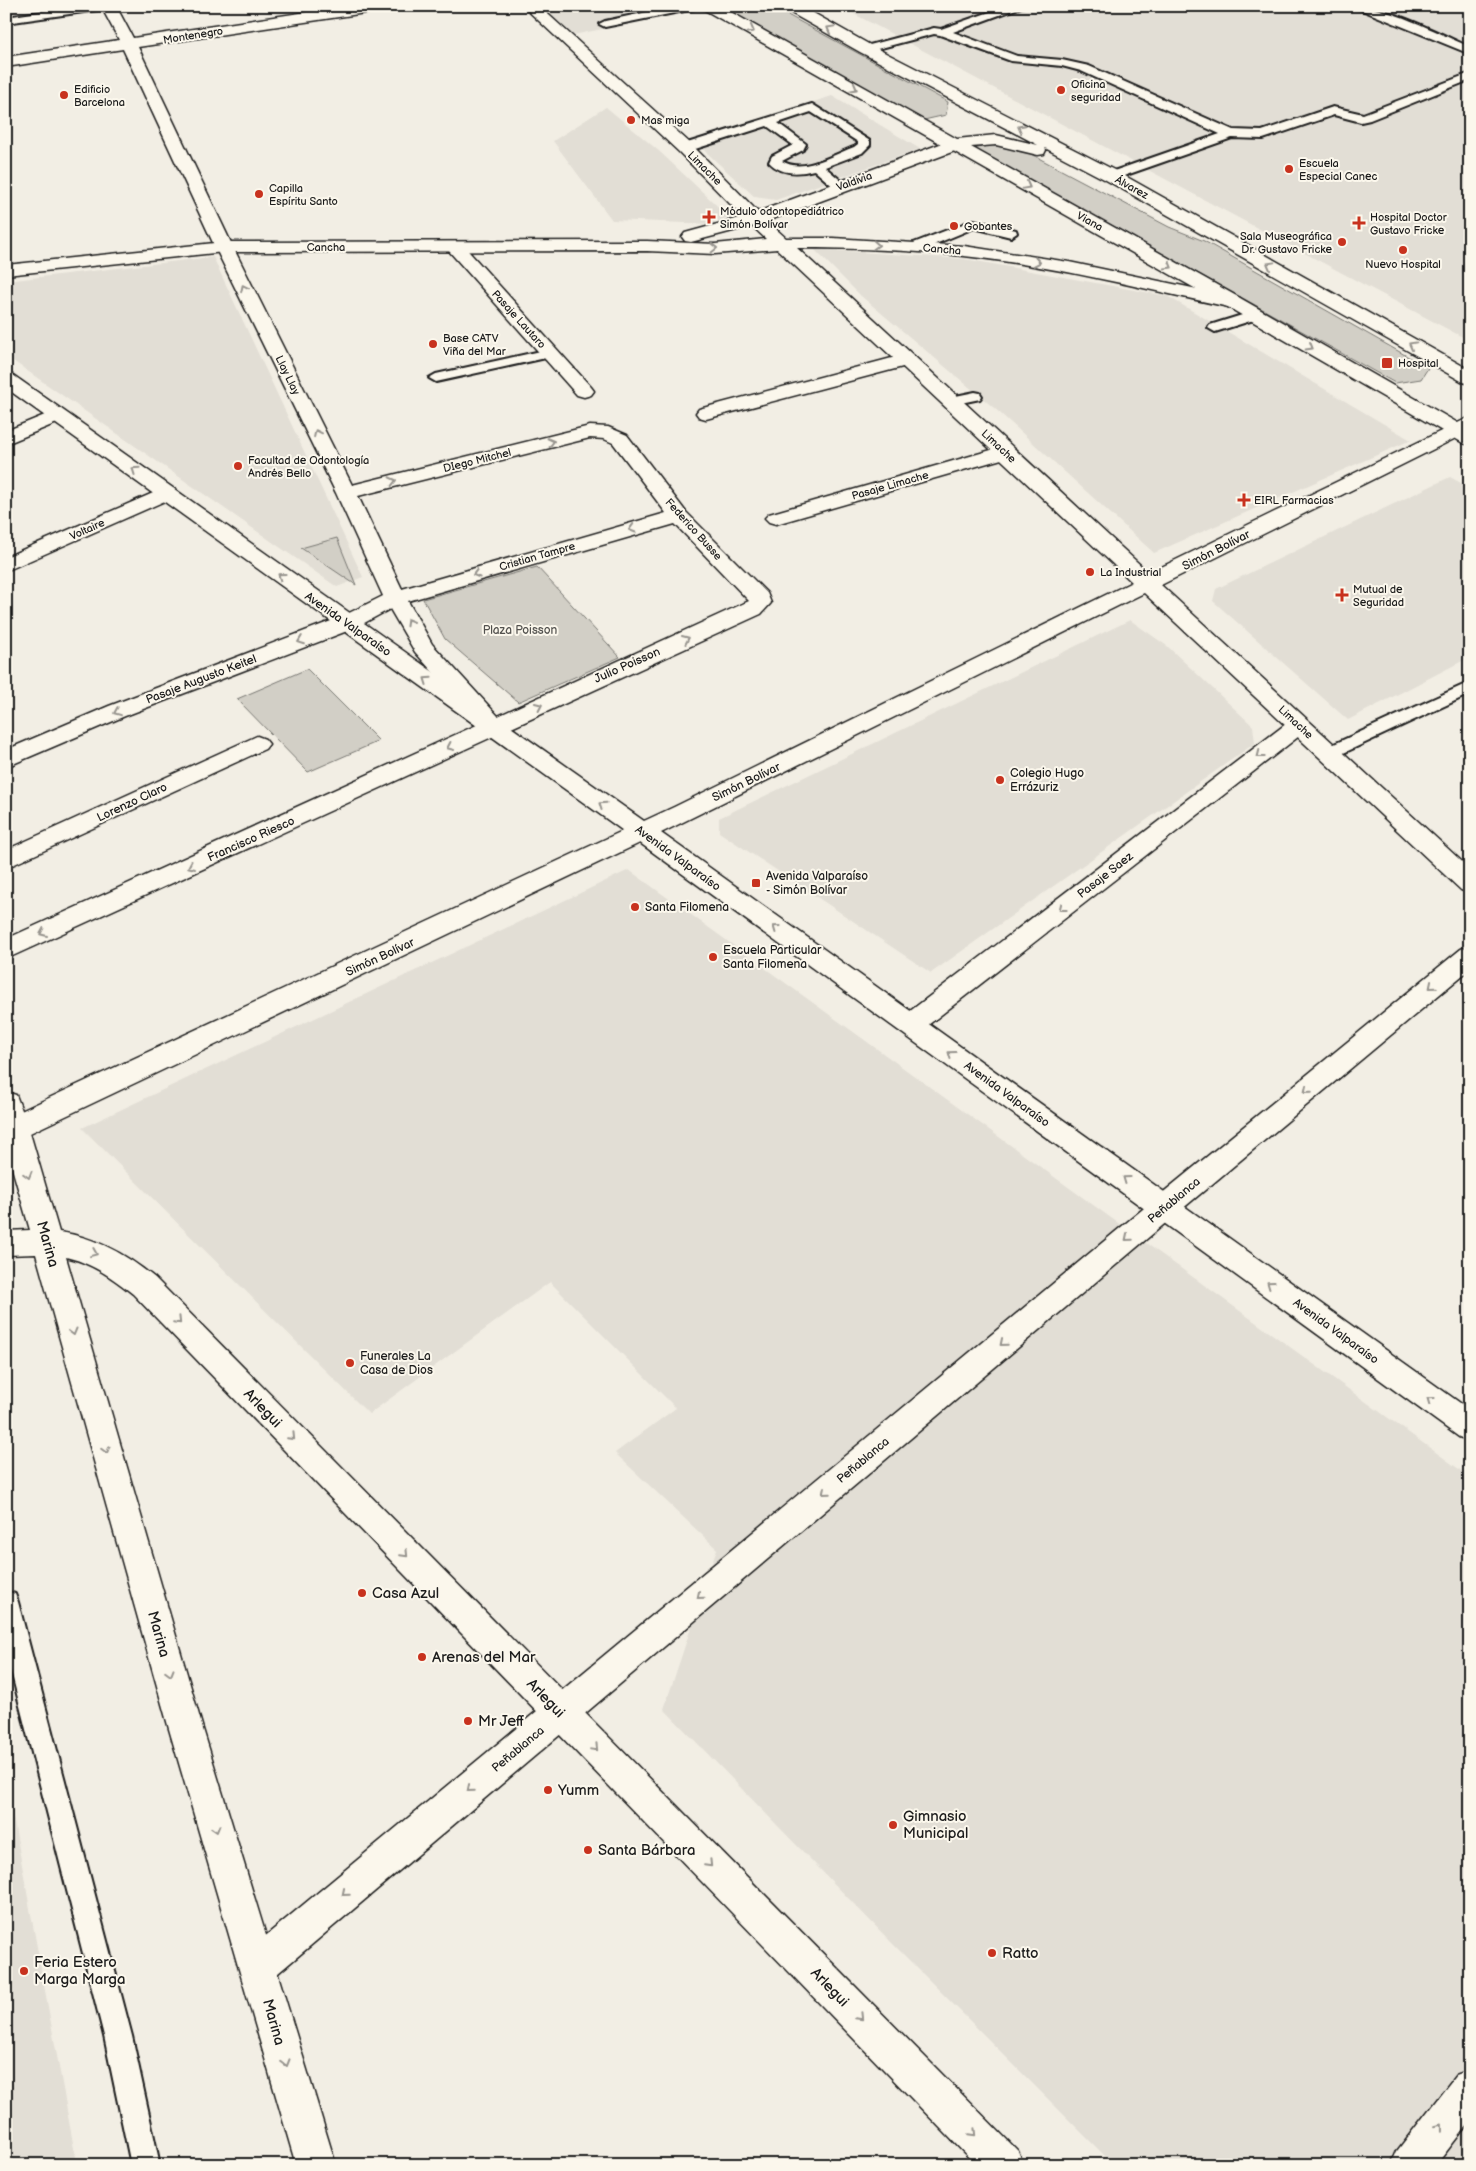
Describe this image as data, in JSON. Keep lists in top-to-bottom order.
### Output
{
  "streets": {
    "main road": [
      "Montenegro",
      "Limache",
      "Valdivia",
      "Álvarez",
      "Viana",
      "Cancha",
      "Pasaje Lautaro",
      "Llay Llay",
      "DIego Mitchel",
      "Pasaje Limache",
      "Voltaire",
      "Federico Busse",
      "Simón Bolívar",
      "Cristian Tampre",
      "Avenida Valparaíso",
      "Julio Poisson",
      "Pasaje Augusto Keitel",
      "Lorenzo Claro",
      "Francisco Riesco",
      "Pasaje Saez",
      "Peñablanca",
      "Marina",
      "Arlegui"
    ]
  },
  "crossings": [
    ["Montenegro", "Llay Llay"],
    ["Limache", "Valdivia"],
    ["Limache", "Cancha"],
    ["Limache", "Pasaje Limache"],
    ["Limache", "Simón Bolívar"],
    ["Limache", "Pasaje Saez"],
    ["Valdivia", "Álvarez"],
    ["Valdivia", "Viana"],
    ["Valdivia", "Cancha"],
    ["Viana", "Cancha"],
    ["Viana", "Simón Bolívar"],
    ["Cancha", "Pasaje Lautaro"],
    ["Cancha", "Llay Llay"],
    ["Llay Llay", "DIego Mitchel"],
    ["Llay Llay", "Cristian Tampre"],
    ["Llay Llay", "Avenida Valparaíso"],
    ["Llay Llay", "Julio Poisson"],
    ["Llay Llay", "Pasaje Augusto Keitel"],
    ["Llay Llay", "Francisco Riesco"],
    ["DIego Mitchel", "Federico Busse"],
    ["Voltaire", "Avenida Valparaíso"],
    ["Federico Busse", "Cristian Tampre"],
    ["Federico Busse", "Julio Poisson"],
    ["Simón Bolívar", "Avenida Valparaíso"],
    ["Simón Bolívar", "Marina"],
    ["Cristian Tampre", "Pasaje Augusto Keitel"],
    ["Avenida Valparaíso", "Julio Poisson"],
    ["Avenida Valparaíso", "Pasaje Augusto Keitel"],
    ["Avenida Valparaíso", "Francisco Riesco"],
    ["Avenida Valparaíso", "Pasaje Saez"],
    ["Avenida Valparaíso", "Peñablanca"],
    ["Julio Poisson", "Francisco Riesco"],
    ["Peñablanca", "Marina"],
    ["Peñablanca", "Arlegui"],
    ["Marina", "Arlegui"]
  ],
  "one_way": [
    "Álvarez",
    "Viana",
    "Llay Llay",
    "DIego Mitchel",
    "Cristian Tampre",
    "Avenida Valparaíso",
    "Julio Poisson",
    "Pasaje Augusto Keitel",
    "Francisco Riesco",
    "Pasaje Saez",
    "Peñablanca",
    "Marina",
    "Arlegui"
  ],
  "parks": ["Plaza Poisson"],
  "places": {
    "other": [
      "Oficina seguridad",
      "Edificio Barcelona",
      "Mas miga",
      "Escuela Especial Canec",
      "Capilla Espíritu Santo",
      "Gobantes",
      "Sala Museográfica Dr. Gustavo Fricke",
      "Nuevo Hospital",
      "Base CATV Viña del Mar",
      "Facultad de Odontología Andrés Bello",
      "La Industrial",
      "Colegio Hugo Errázuriz",
      "Santa Filomena",
      "Escuela Particular Santa Filomena",
      "Funerales La Casa de Dios",
      "Casa Azul",
      "Arenas del Mar",
      "Mr Jeff",
      "Yumm",
      "Gimnasio Municipal",
      "Santa Bárbara",
      "Ratto",
      "Feria Estero Marga Marga"
    ],
    "health": [
      "Módulo odontopediátrico Simón Bolívar",
      "Hospital Doctor Gustavo Fricke",
      "EIRL Farmacias",
      "Mutual de Seguridad"
    ],
    "transit": ["Hospital", "Avenida Valparaíso - Simón Bolívar"]
  }
}
